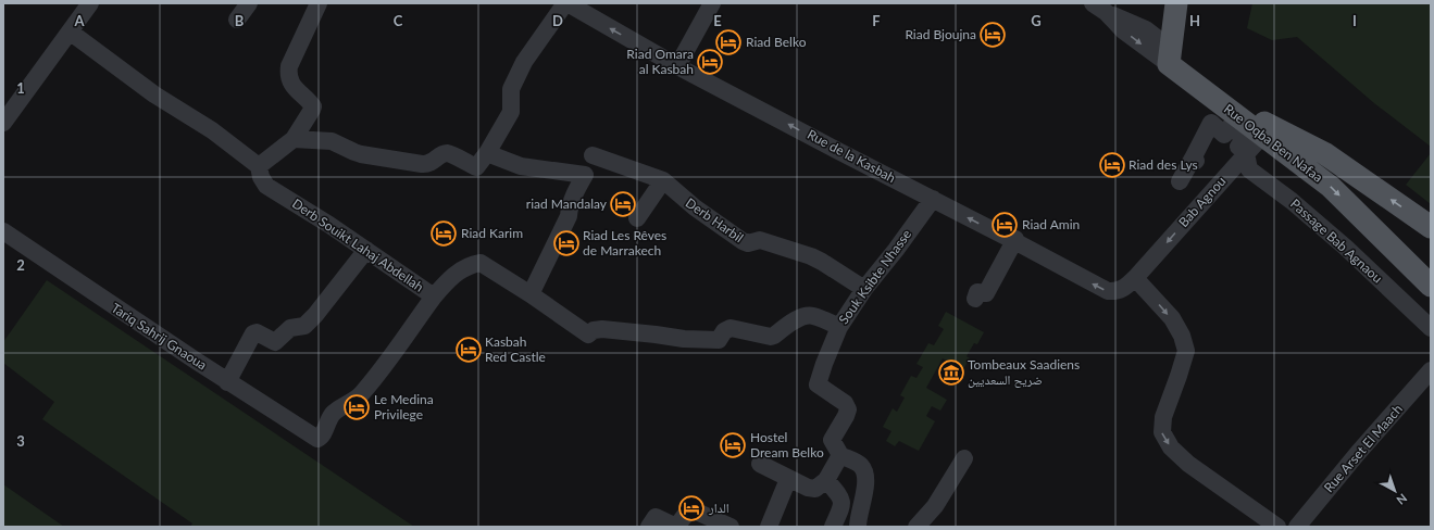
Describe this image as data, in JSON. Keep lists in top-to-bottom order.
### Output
{
  "streets": {
    "main road": ["Rue Oqba Ben Nafaa"],
    "street": [
      "Rue de la Kasbah",
      "Bab Agnou",
      "Derb Harbil",
      "Passage Bab Agnaou",
      "Derb Souikt Lahaj Abdellah",
      "Souk Ksibte Nhasse",
      "Tariq Sahrij Gnaoua",
      "Rue Arset El Maach"
    ]
  },
  "crossings": [
    ["Rue Oqba Ben Nafaa", "Bab Agnou"],
    ["Rue de la Kasbah", "Bab Agnou"],
    ["Rue de la Kasbah", "Souk Ksibte Nhasse"],
    ["Bab Agnou", "Passage Bab Agnaou"],
    ["Derb Harbil", "Souk Ksibte Nhasse"],
    ["Derb Souikt Lahaj Abdellah", "Souk Ksibte Nhasse"],
    ["Derb Souikt Lahaj Abdellah", "Tariq Sahrij Gnaoua"]
  ],
  "one_way": ["Rue de la Kasbah", "Bab Agnou"],
  "places": {
    "hotel": [
      "Riad Bjoujna",
      "Riad Belko",
      "Riad Omara al Kasbah",
      "Riad des Lys",
      "riad Mandalay",
      "Riad Amin",
      "Riad Karim",
      "Riad Les Rêves de Marrakech",
      "Kasbah Red Castle",
      "Le Medina Privilege",
      "Hostel Dream Belko",
      "الدار"
    ],
    "museum": ["Tombeaux Saadiens ضريح السعديين"]
  },
  "north": "bottom right",
  "grid": {
    "columns": [
      "A",
      "B",
      "C",
      "D",
      "E",
      "F",
      "G",
      "H",
      "I"
    ],
    "rows": ["1", "2", "3"]
  }
}
